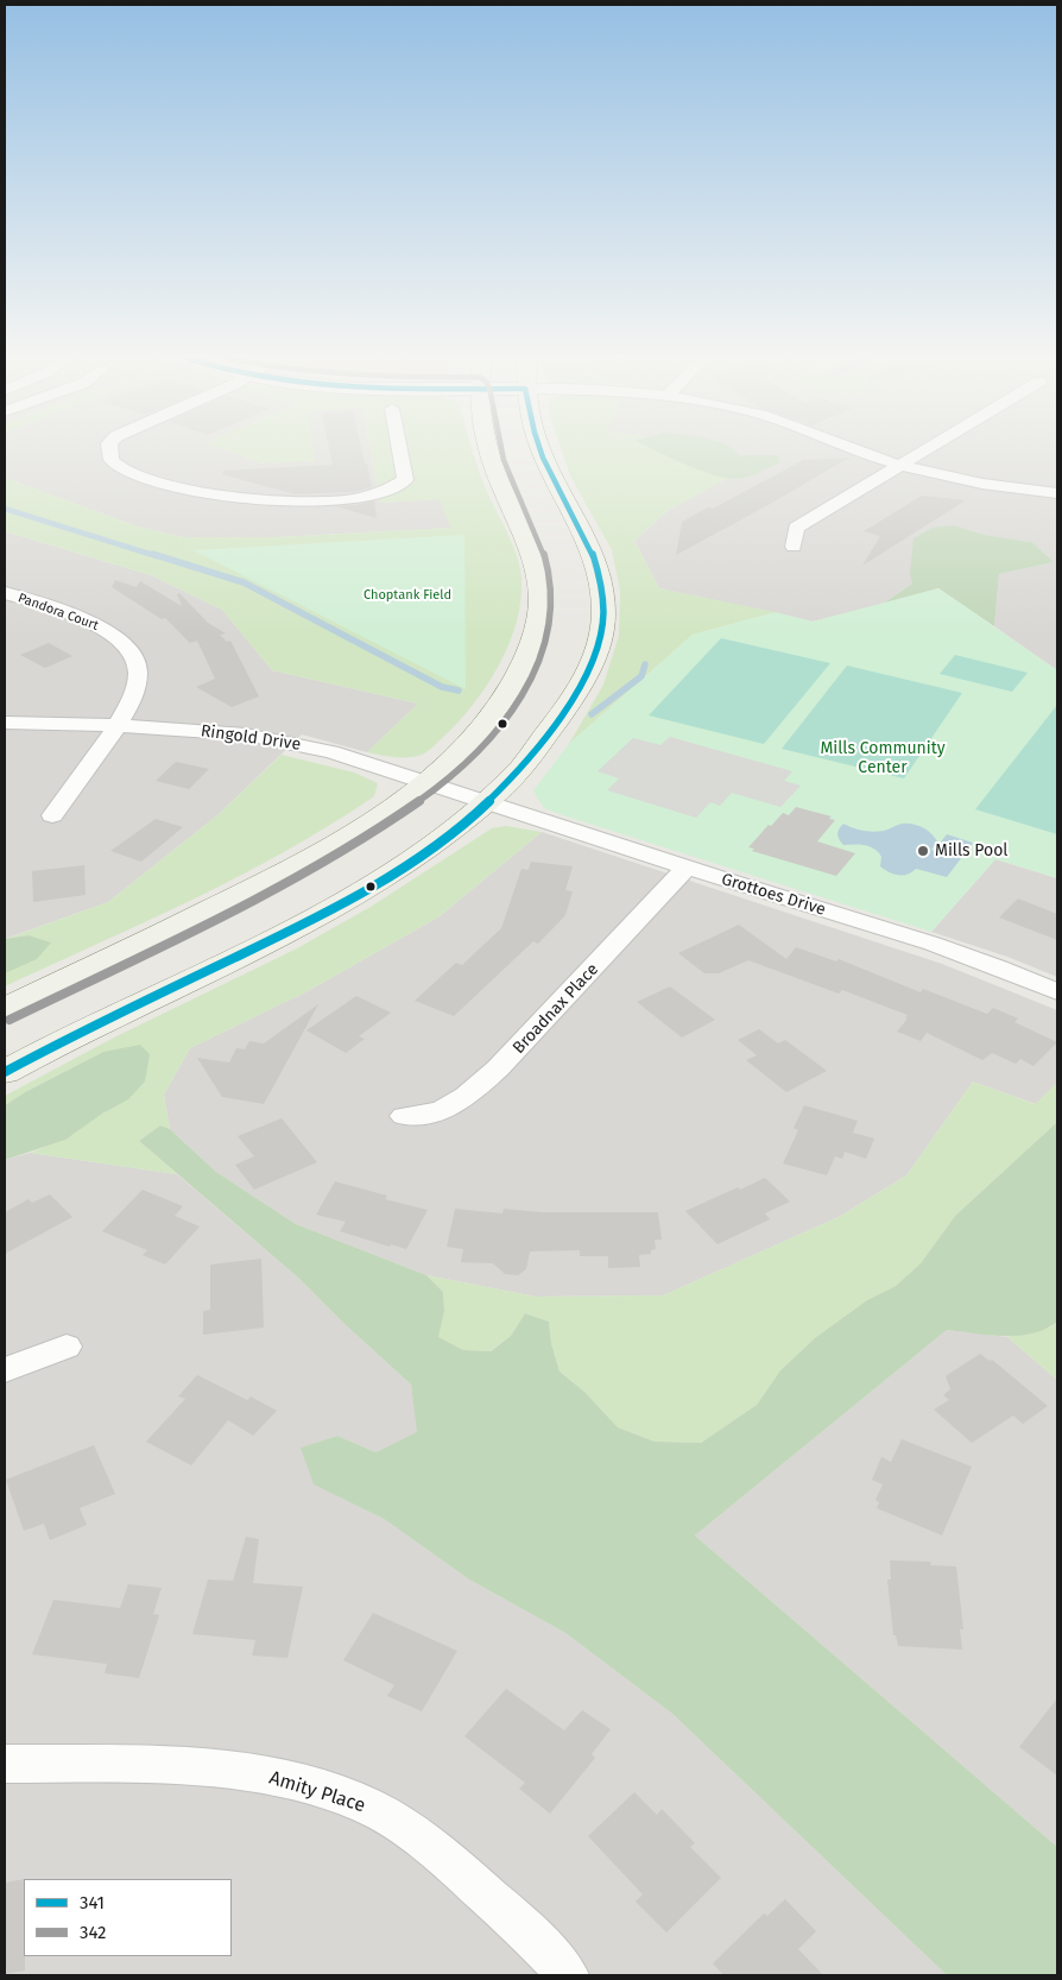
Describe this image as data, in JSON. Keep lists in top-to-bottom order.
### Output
{
  "streets": {
    "street": [
      "Pandora Court",
      "Ringold Drive",
      "Grottoes Drive",
      "Broadnax Place",
      "Amity Place"
    ]
  },
  "crossings": [
    ["Pandora Court", "Ringold Drive"],
    ["Ringold Drive", "Grottoes Drive"],
    ["Grottoes Drive", "Broadnax Place"]
  ],
  "parks": ["Choptank Field", "Mills Community Center"],
  "places": ["Mills Pool"],
  "lines": ["transit line 341", "transit line 342"],
  "legend": ["341", "342"]
}
